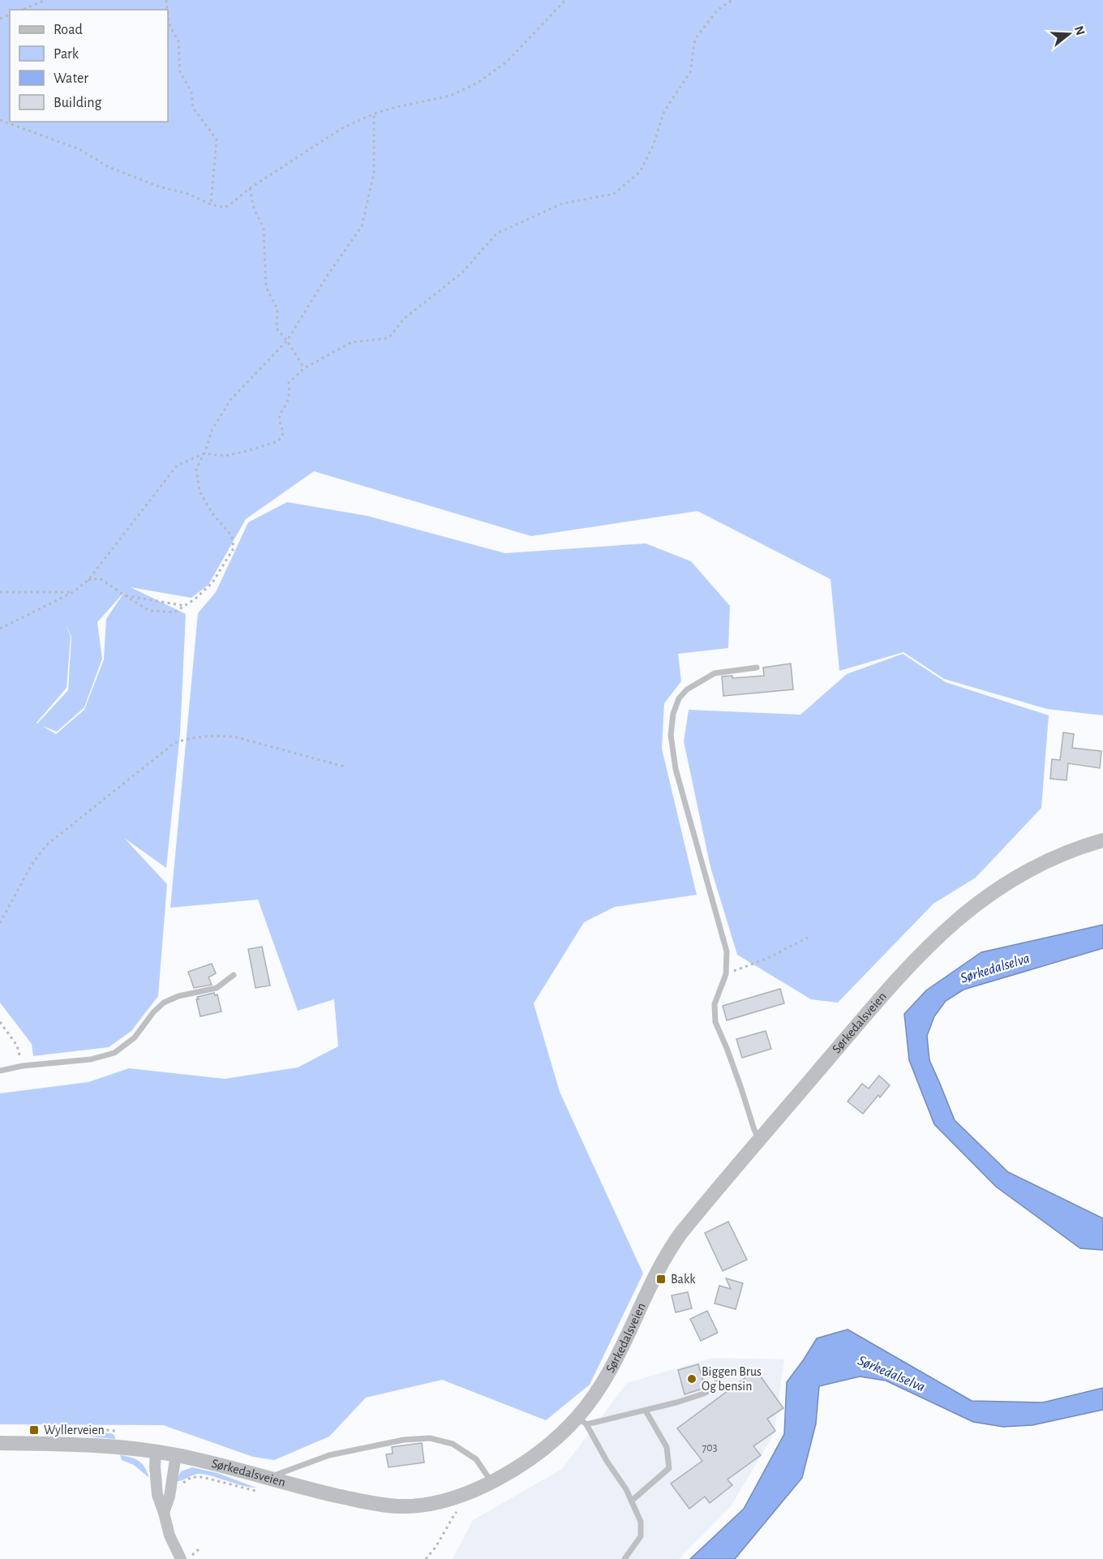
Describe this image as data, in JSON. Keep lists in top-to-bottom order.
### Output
{
  "streets": {
    "street": ["Sørkedalsveien"]
  },
  "water": ["Sørkedalselva"],
  "places": {
    "transit": ["Bakk", "Wyllerveien"],
    "other": ["Biggen Brus Og bensin"]
  },
  "house_numbers": ["703"],
  "legend": [
    "Road",
    "Park",
    "Water",
    "Building"
  ],
  "north": "right"
}
